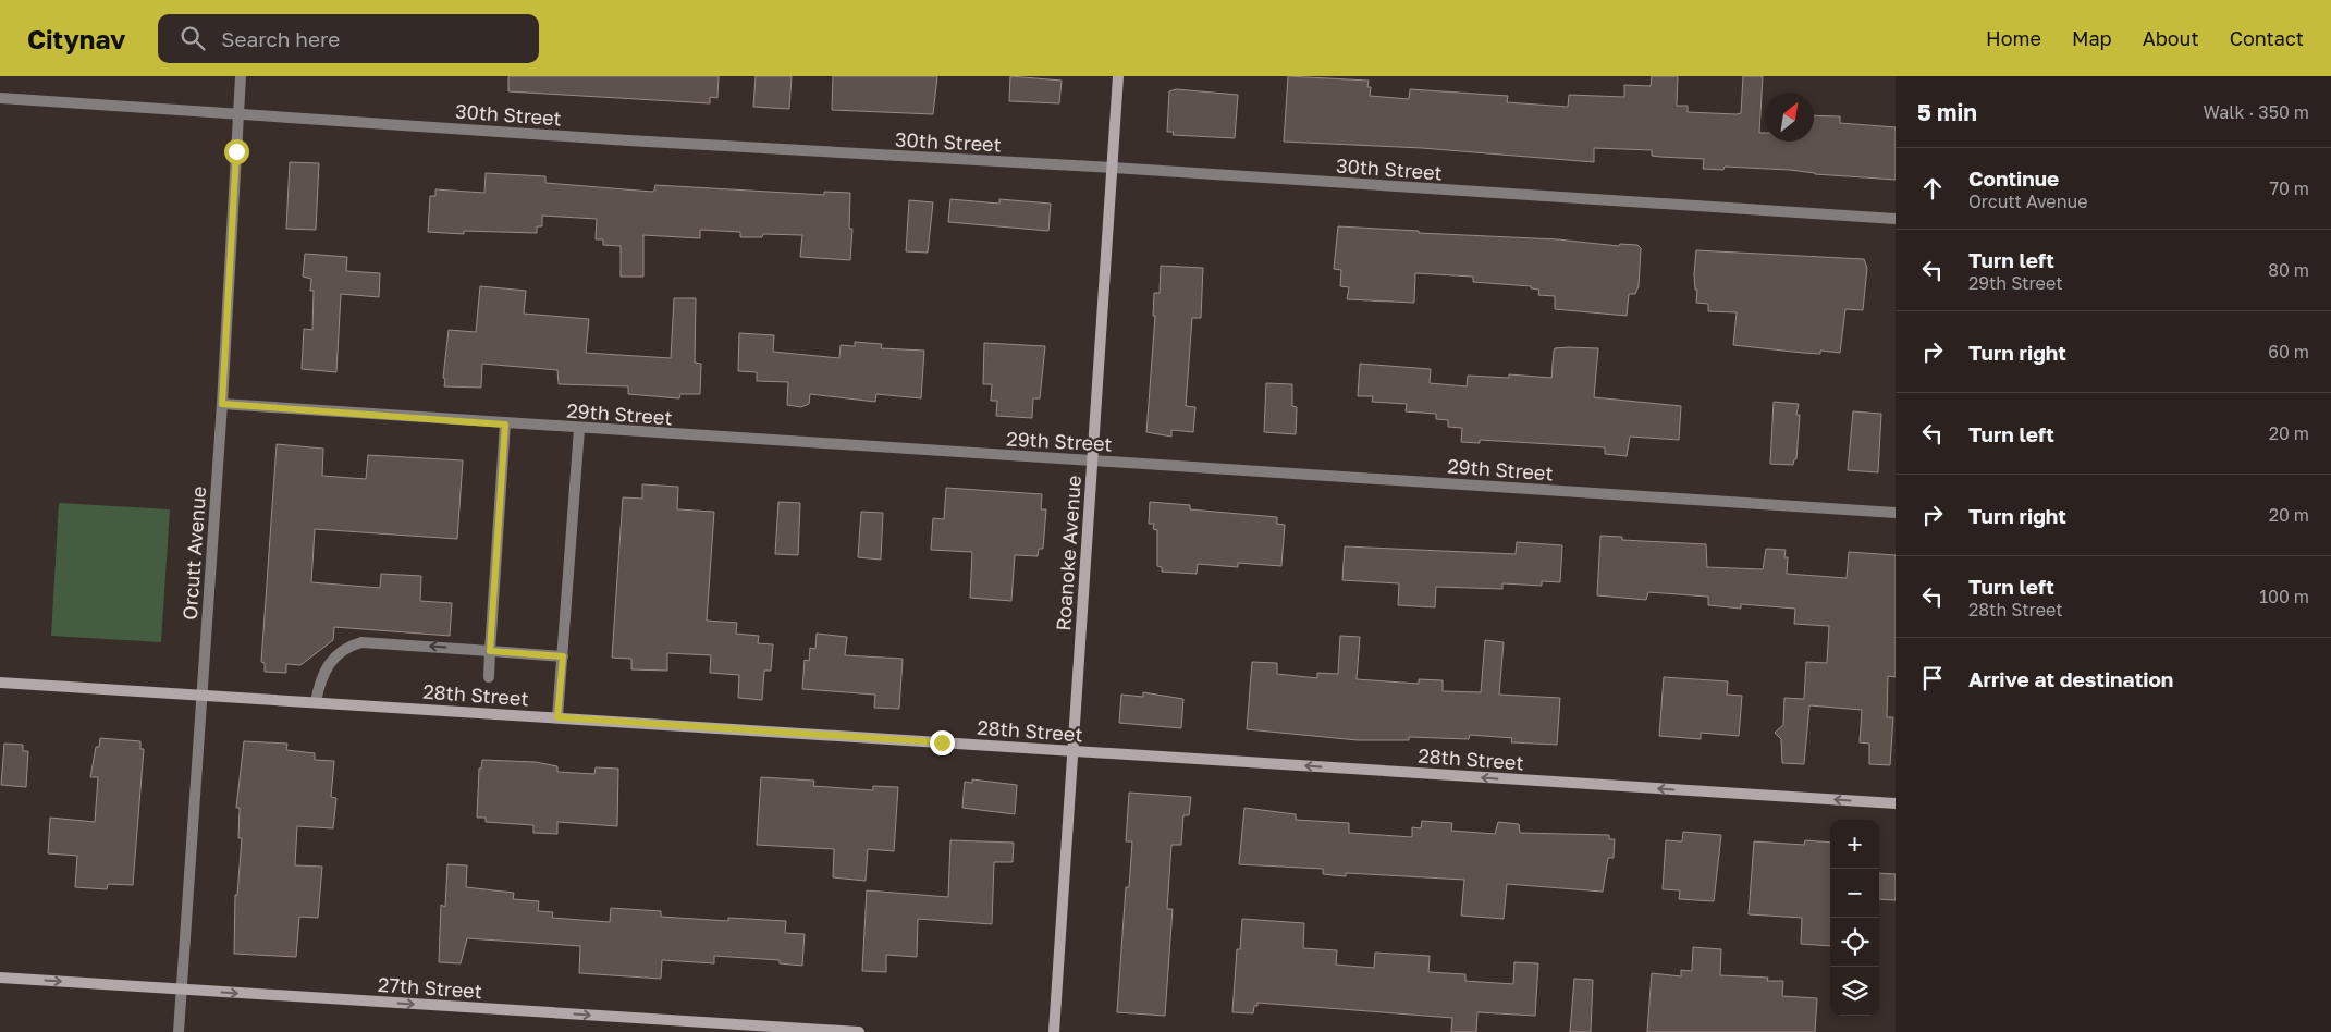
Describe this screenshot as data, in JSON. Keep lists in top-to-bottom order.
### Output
{
  "streets": {
    "main road": ["Roanoke Avenue", "28th Street", "27th Street"],
    "street": ["30th Street", "29th Street", "Orcutt Avenue"]
  },
  "crossings": [
    ["30th Street", "Orcutt Avenue"],
    ["30th Street", "Roanoke Avenue"],
    ["29th Street", "Orcutt Avenue"],
    ["29th Street", "Roanoke Avenue"],
    ["Orcutt Avenue", "28th Street"],
    ["Orcutt Avenue", "27th Street"],
    ["Roanoke Avenue", "28th Street"]
  ],
  "one_way": ["28th Street", "27th Street"],
  "north": "top right",
  "page": {
    "header": "Citynav",
    "search": "Search here",
    "nav": [
      "Home",
      "Map",
      "About",
      "Contact"
    ],
    "heading": ["5 min", "Walk · 350 m"],
    "list": [
      ["Continue", "Orcutt Avenue", "70 m"],
      ["Turn left", "29th Street", "80 m"],
      ["Turn right", "60 m"],
      ["Turn left", "20 m"],
      ["Turn right", "20 m"],
      ["Turn left", "28th Street", "100 m"],
      "Arrive at destination"
    ],
    "map_buttons": ["+", "−"]
  }
}
